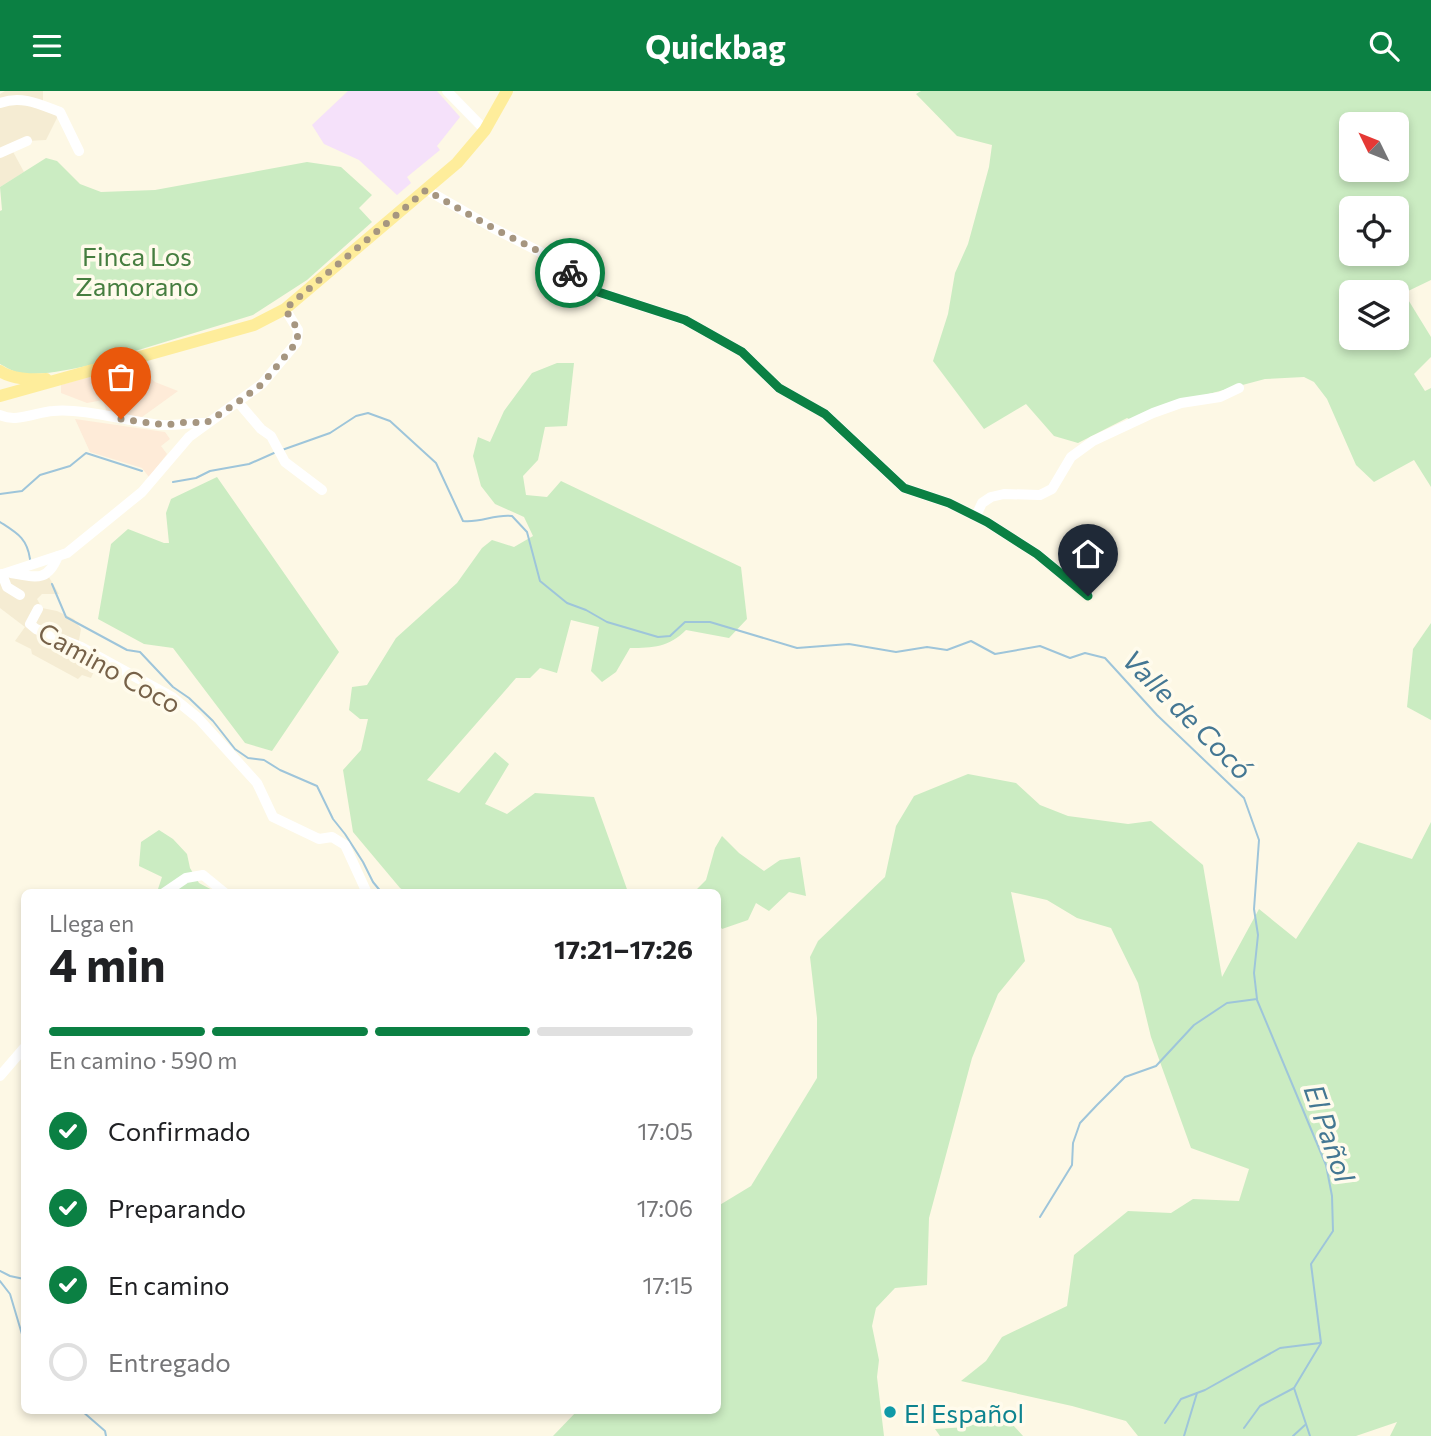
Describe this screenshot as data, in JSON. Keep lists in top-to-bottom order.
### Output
{
  "streets": {
    "street": ["Camino Coco"]
  },
  "water": ["Valle de Cocó", "El Pañol"],
  "parks": ["Finca Los Zamorano"],
  "places": ["El Español"],
  "north": "top left",
  "page": {
    "header": "Quickbag",
    "heading": ["4 min", "Llega en", "17:21–17:26"],
    "bar": "En camino · 590 m",
    "list": [
      ["Confirmado", "17:05"],
      ["Preparando", "17:06"],
      ["En camino", "17:15"],
      "Entregado"
    ]
  }
}
